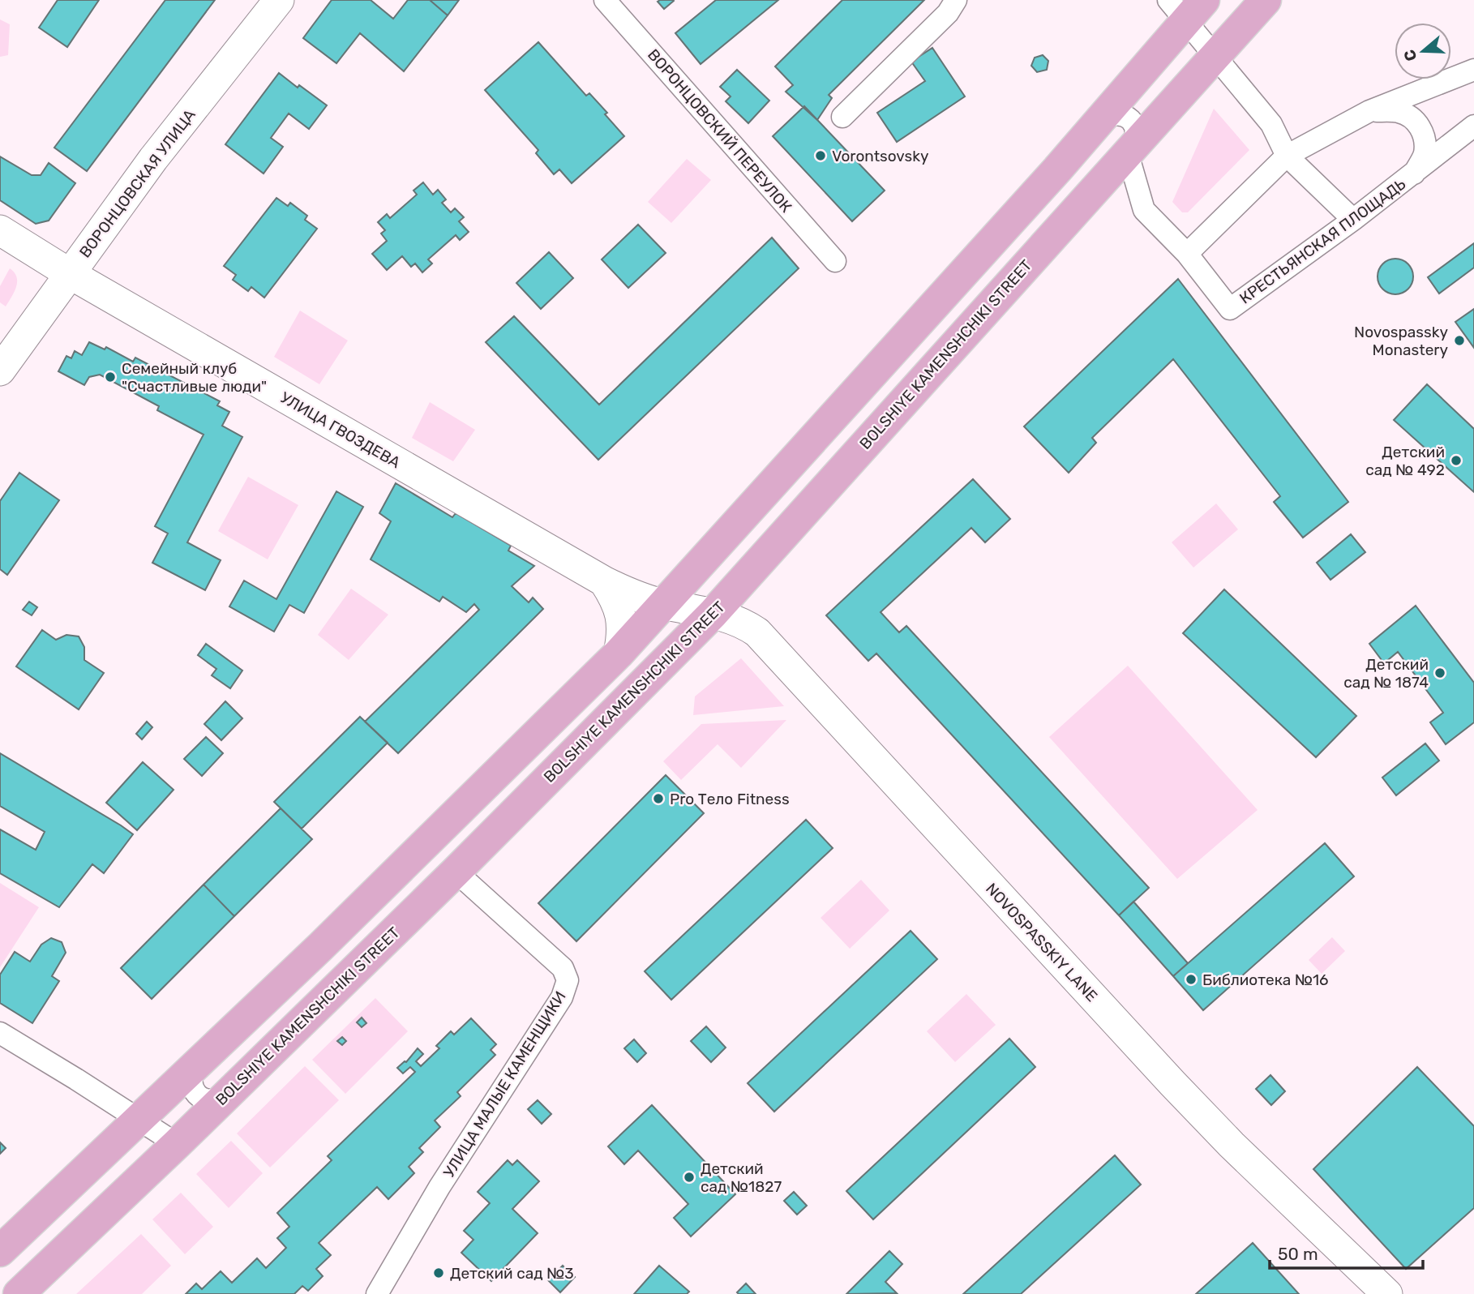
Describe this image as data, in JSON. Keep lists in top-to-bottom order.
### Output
{
  "streets": {
    "main road": ["BOLSHIYE KAMENSHCHIKI STREET"],
    "street": [
      "ВОРОНЦОВСКИЙ ПЕРЕУЛОК",
      "ВОРОНЦОВСКАЯ УЛИЦА",
      "КРЕСТЬЯНСКАЯ ПЛОЩАДЬ",
      "УЛИЦА ГВОЗДЕВА",
      "NOVOSPASSKIY LANE",
      "УЛИЦА МАЛЫЕ КАМЕНЩИКИ"
    ]
  },
  "crossings": [
    ["ВОРОНЦОВСКАЯ УЛИЦА", "УЛИЦА ГВОЗДЕВА"],
    ["BOLSHIYE KAMENSHCHIKI STREET", "УЛИЦА ГВОЗДЕВА"],
    ["BOLSHIYE KAMENSHCHIKI STREET", "NOVOSPASSKIY LANE"],
    ["BOLSHIYE KAMENSHCHIKI STREET", "УЛИЦА МАЛЫЕ КАМЕНЩИКИ"],
    ["УЛИЦА ГВОЗДЕВА", "NOVOSPASSKIY LANE"]
  ],
  "places": [
    "Vorontsovsky",
    "Novospassky Monastery",
    "Семейный клуб \"Счастливые люди\"",
    "Детский сад № 492",
    "Детский сад № 1874",
    "Pro Тело Fitness",
    "Библиотека №16",
    "Детский сад №1827",
    "Детский сад №3"
  ],
  "scale_bar": "50 m",
  "north": "left"
}
